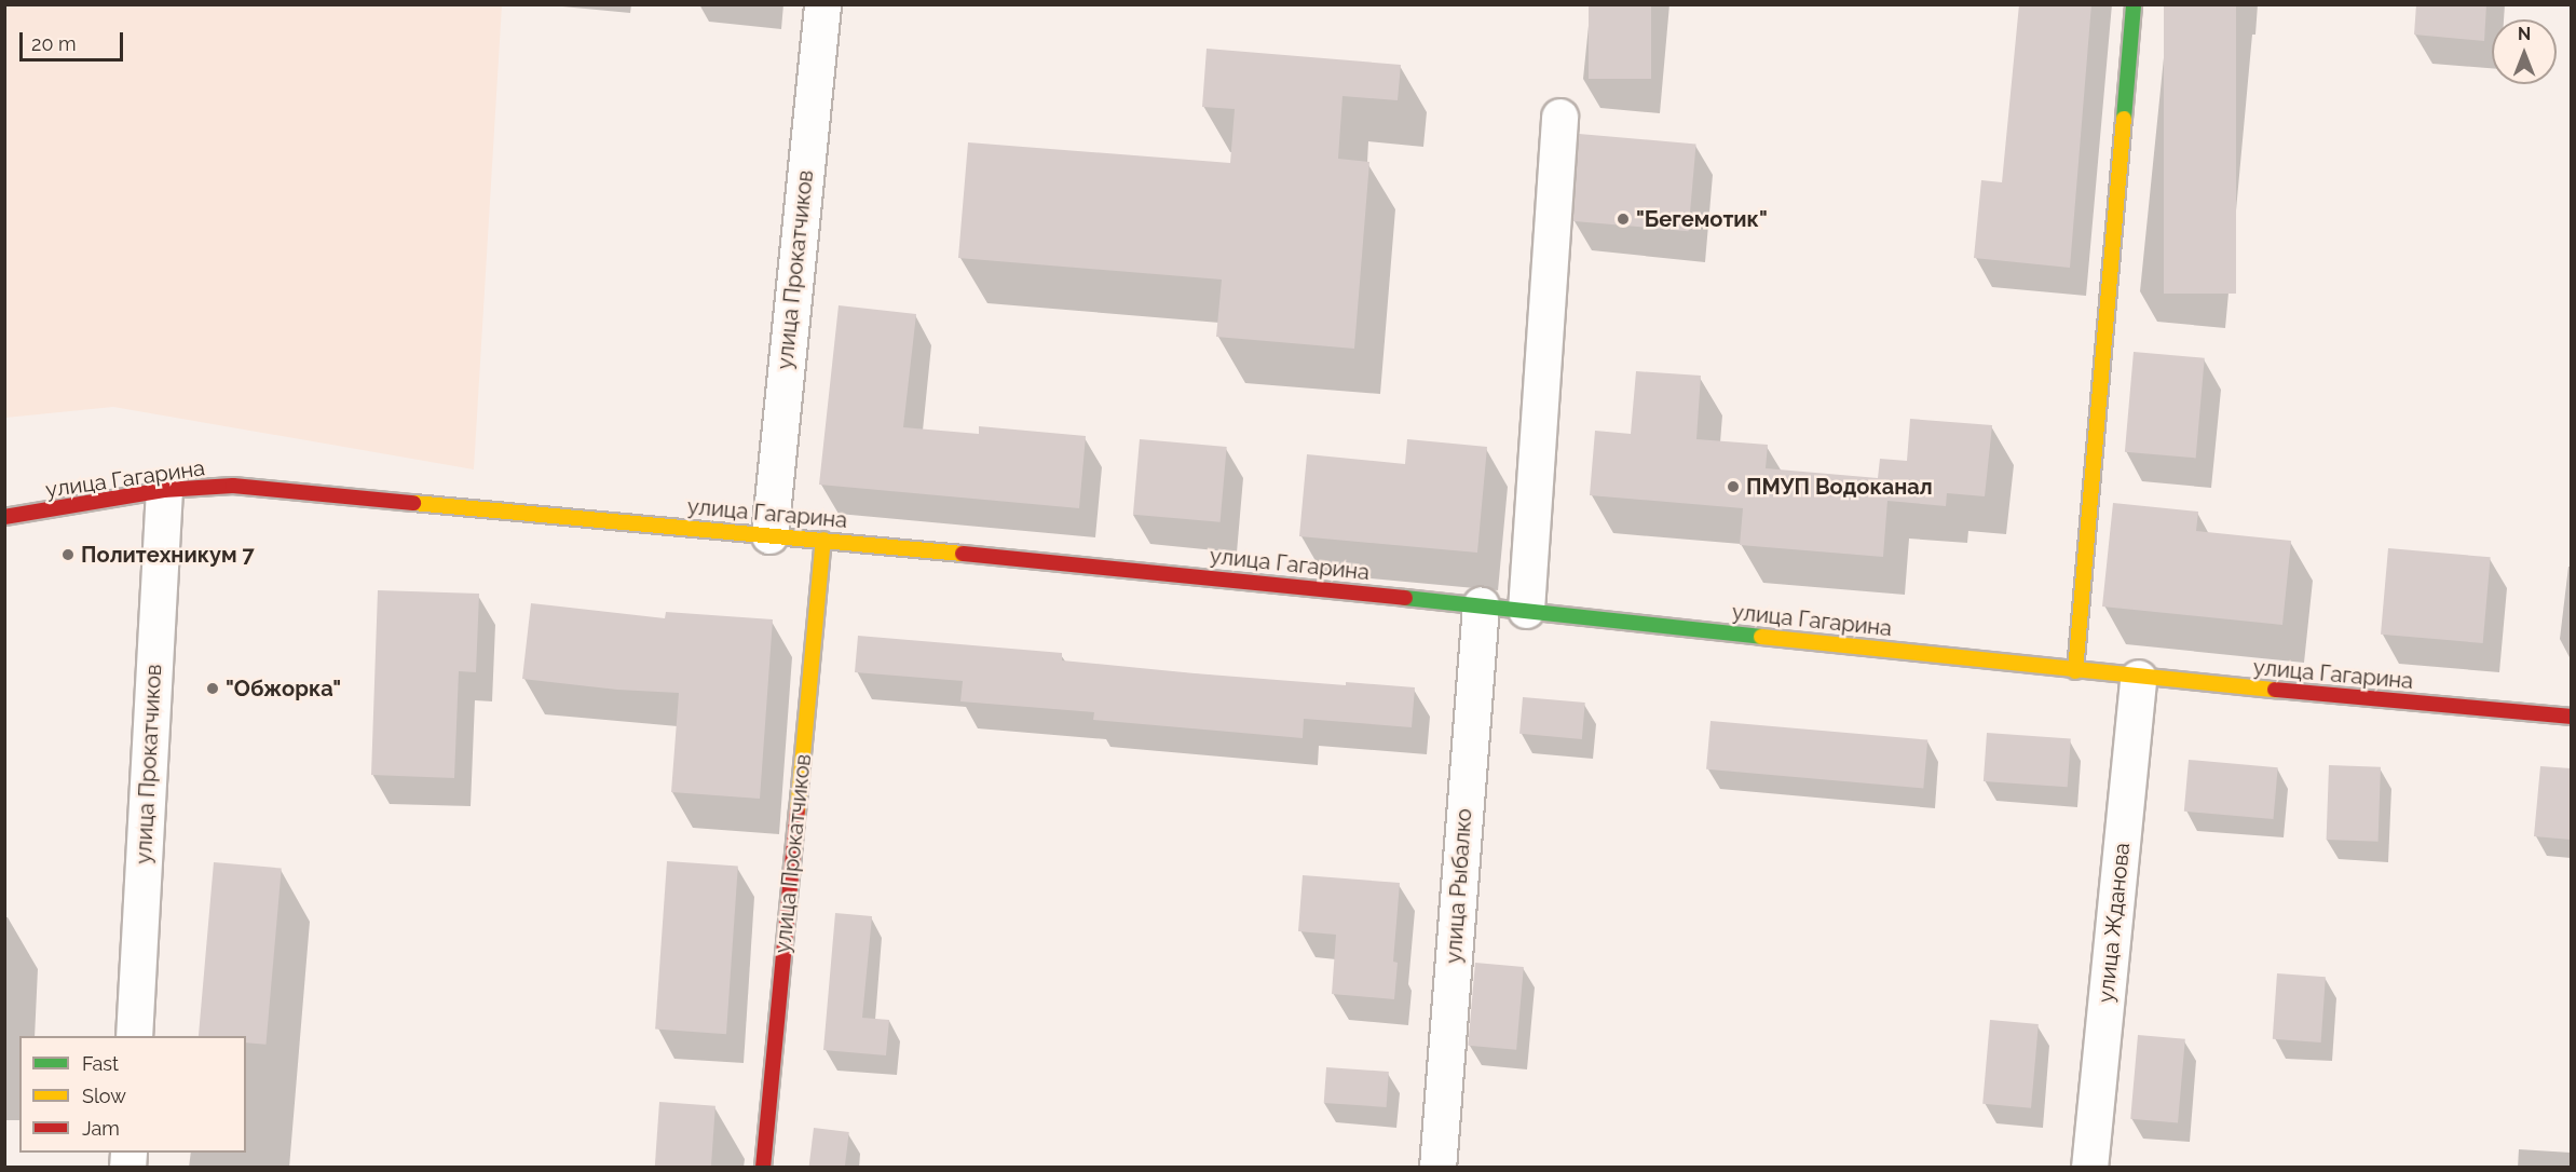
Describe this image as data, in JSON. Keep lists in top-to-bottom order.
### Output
{
  "streets": {
    "street": [
      "улица Прокатчиков",
      "улица Гагарина",
      "улица Рыбалко",
      "улица Жданова"
    ]
  },
  "crossings": [
    ["улица Прокатчиков", "улица Гагарина"],
    ["улица Гагарина", "улица Рыбалко"],
    ["улица Гагарина", "улица Жданова"]
  ],
  "places": [
    "\"Бегемотик\"",
    "ПМУП Водоканал",
    "Политехникум 7",
    "\"Обжорка\""
  ],
  "legend": ["Fast", "Slow", "Jam"],
  "scale_bar": "20 m",
  "north": "top"
}
